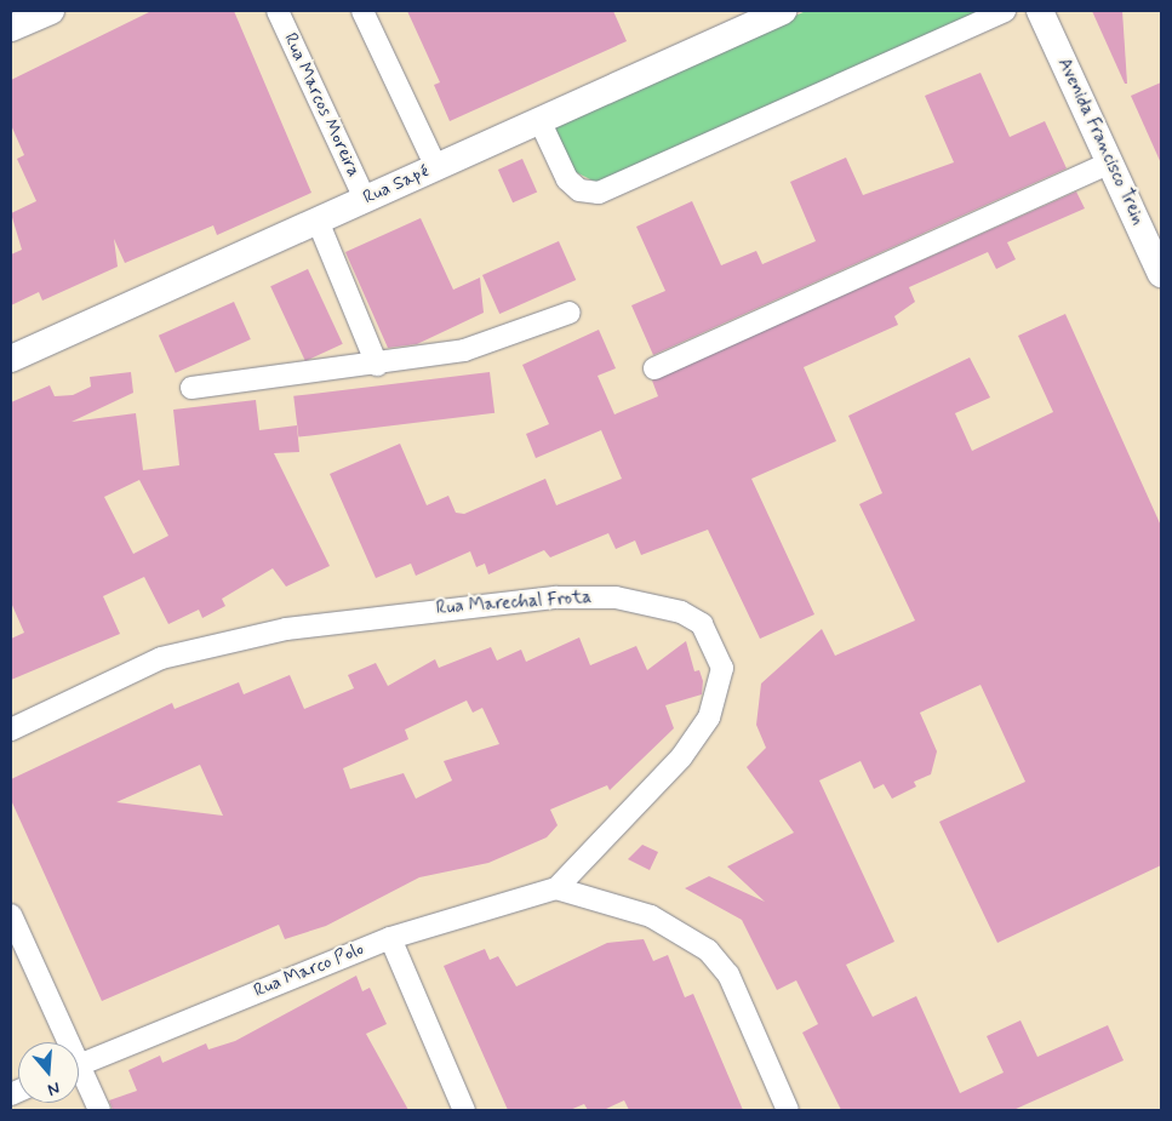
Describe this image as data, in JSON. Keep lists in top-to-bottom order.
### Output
{
  "streets": {
    "street": [
      "Rua Marcos Moreira",
      "Avenida Francisco Trein",
      "Rua Sapé",
      "Rua Marechal Frota",
      "Rua Marco Polo"
    ]
  },
  "crossings": [
    ["Rua Marcos Moreira", "Rua Sapé"],
    ["Rua Marechal Frota", "Rua Marco Polo"]
  ],
  "north": "bottom"
}
